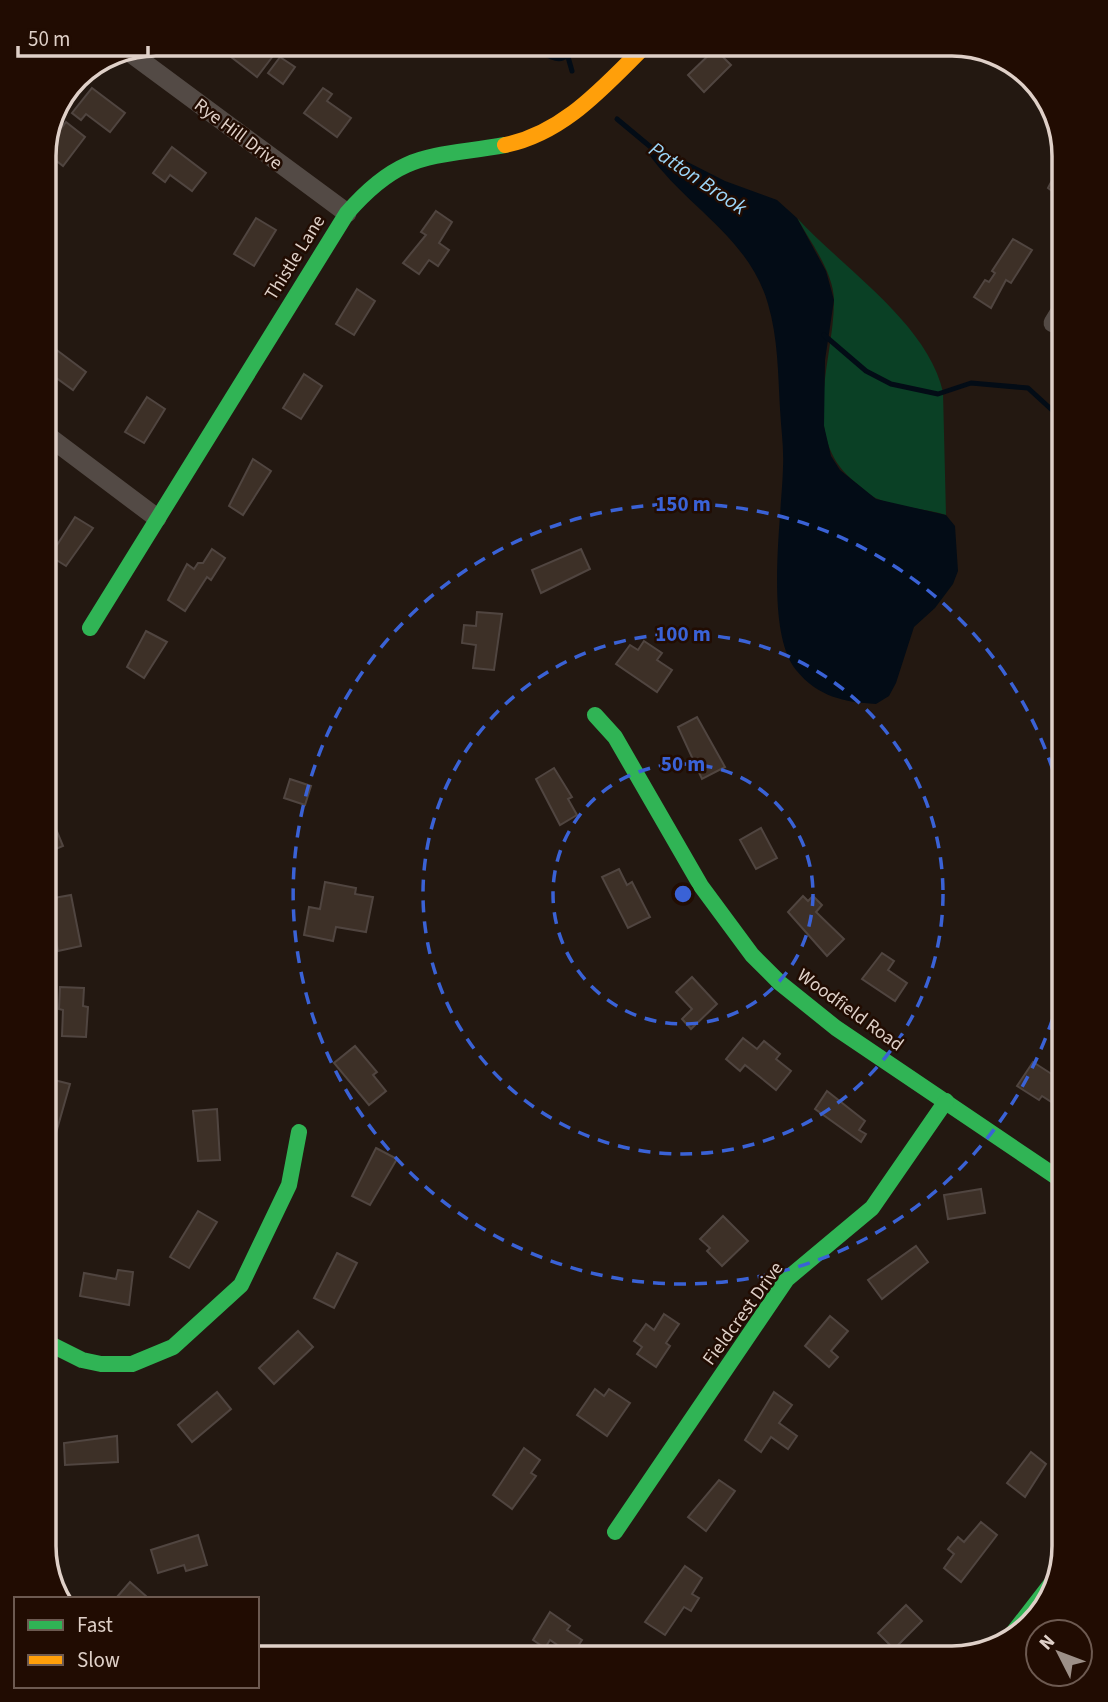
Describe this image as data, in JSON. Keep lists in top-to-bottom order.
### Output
{
  "streets": {
    "street": [
      "Rye Hill Drive",
      "Thistle Lane",
      "Woodfield Road",
      "Fieldcrest Drive"
    ]
  },
  "crossings": [
    ["Rye Hill Drive", "Thistle Lane"],
    ["Woodfield Road", "Fieldcrest Drive"]
  ],
  "water": ["Patton Brook"],
  "legend": ["Fast", "Slow"],
  "scale_bar": "50 m",
  "north": "top left",
  "rings": ["150 m", "100 m", "50 m"]
}
